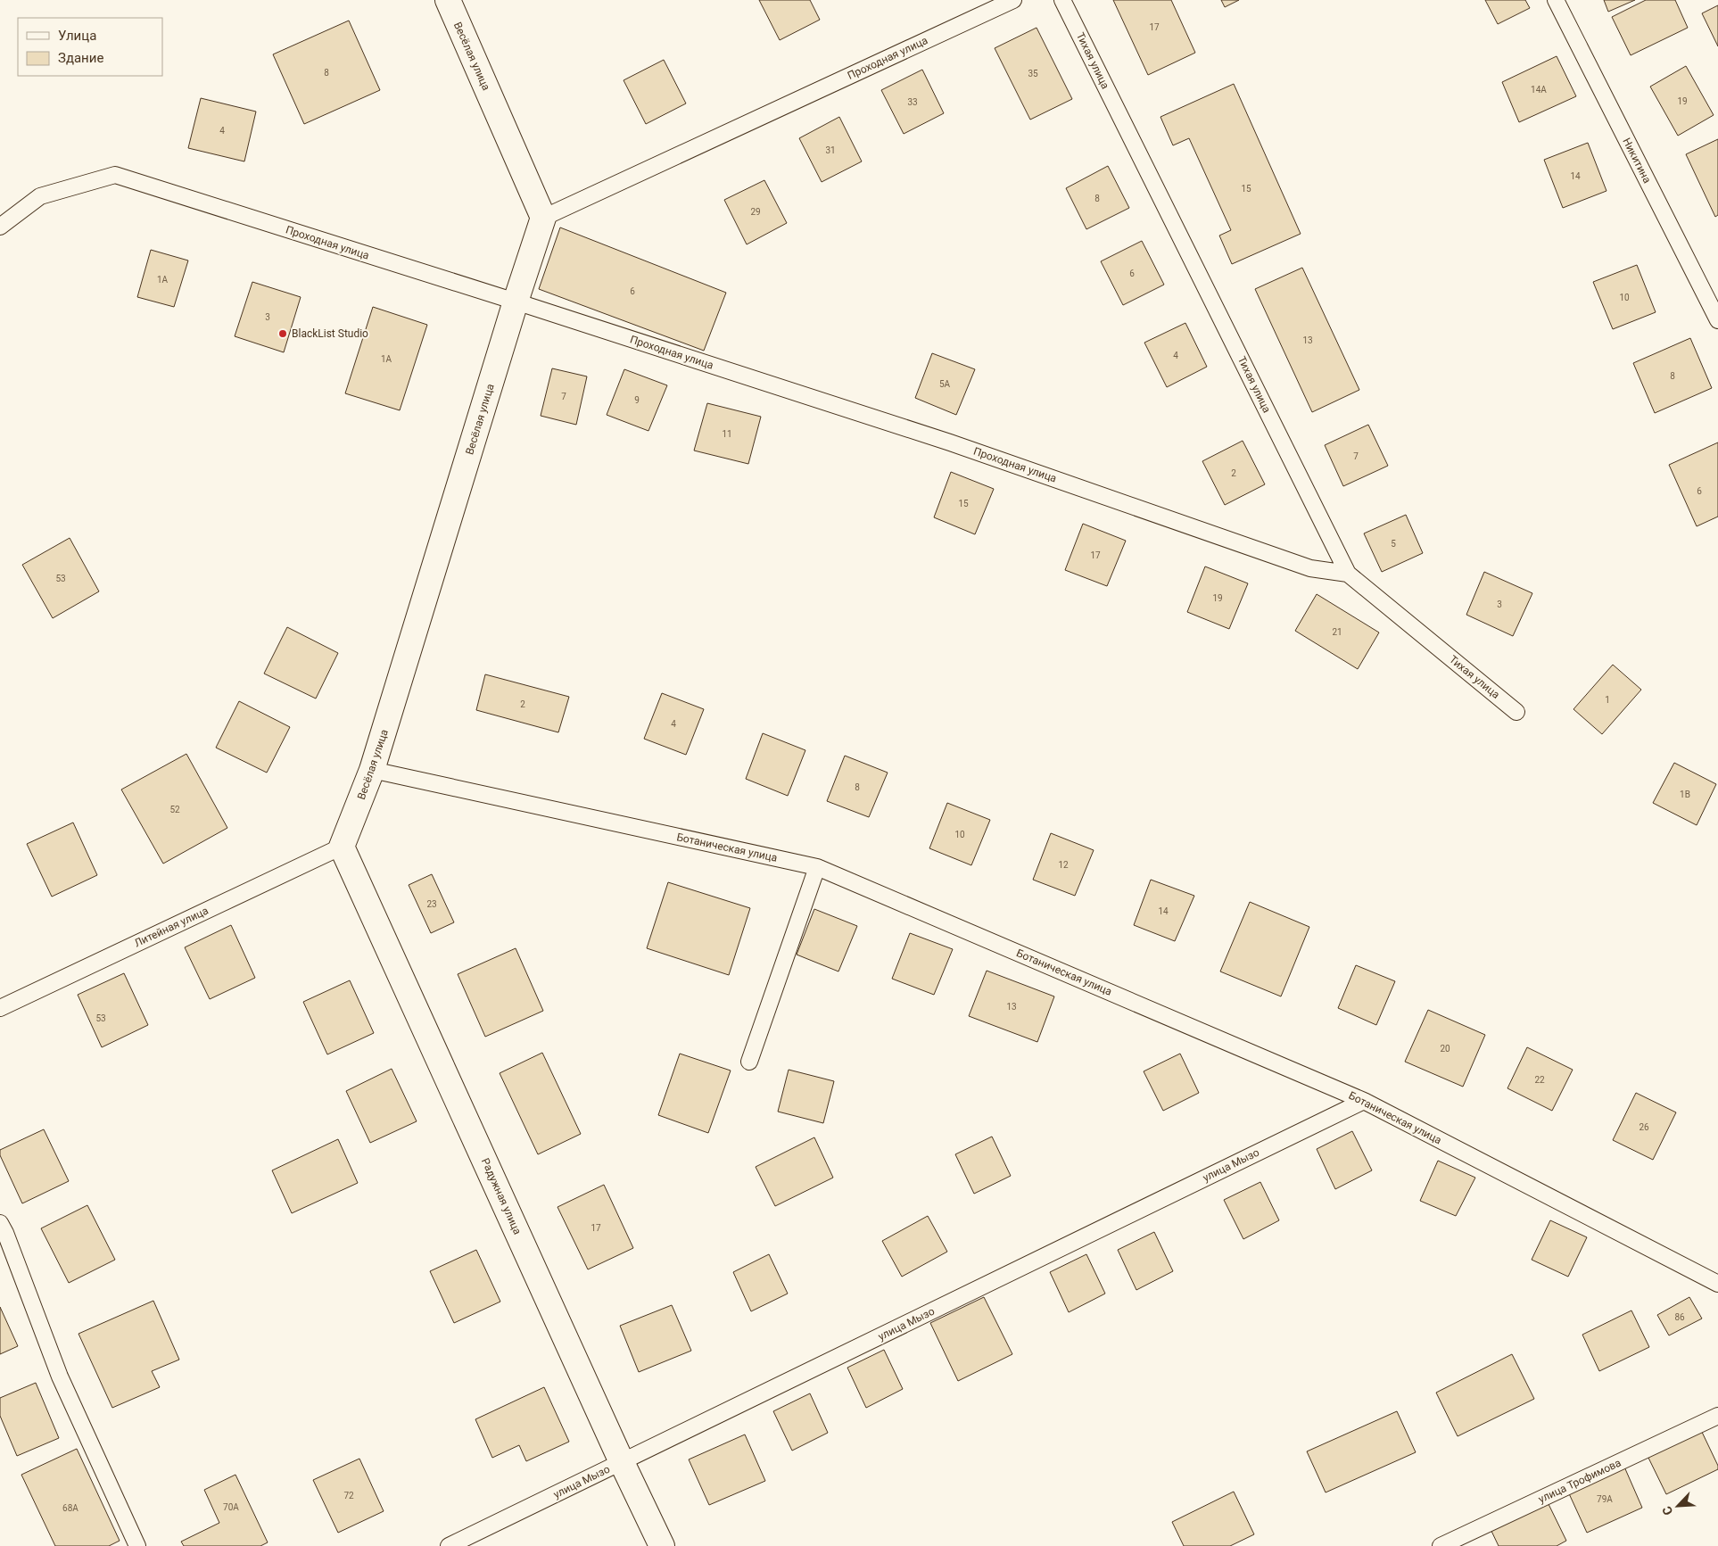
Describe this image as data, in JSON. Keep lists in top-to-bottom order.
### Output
{
  "streets": {
    "street": ["Весёлая улица", "Радужная улица"],
    "lane": [
      "Проходная улица",
      "Тихая улица",
      "Никитина",
      "Ботаническая улица",
      "Литейная улица",
      "улица Мызо",
      "улица Трофимова"
    ]
  },
  "crossings": [
    ["Весёлая улица", "Проходная улица"],
    ["Весёлая улица", "Ботаническая улица"],
    ["Весёлая улица", "Литейная улица"],
    ["Весёлая улица", "Радужная улица"],
    ["Проходная улица", "Тихая улица"],
    ["Ботаническая улица", "улица Мызо"],
    ["Литейная улица", "Радужная улица"],
    ["улица Мызо", "Радужная улица"]
  ],
  "places": ["BlackList Studio"],
  "house_numbers": [
    "17",
    "8",
    "35",
    "14А",
    "19",
    "33",
    "4",
    "31",
    "14",
    "15",
    "8",
    "29",
    "6",
    "1А",
    "6",
    "10",
    "3",
    "13",
    "4",
    "1А",
    "8",
    "5А",
    "7",
    "9",
    "11",
    "7",
    "2",
    "6",
    "15",
    "5",
    "17",
    "53",
    "19",
    "3",
    "21",
    "1",
    "2",
    "4",
    "8",
    "1В",
    "52",
    "10",
    "12",
    "23",
    "14",
    "13",
    "53",
    "20",
    "22",
    "26",
    "17",
    "86",
    "72",
    "79А",
    "70А",
    "68А"
  ],
  "legend": ["Улица", "Здание"],
  "north": "bottom left"
}
